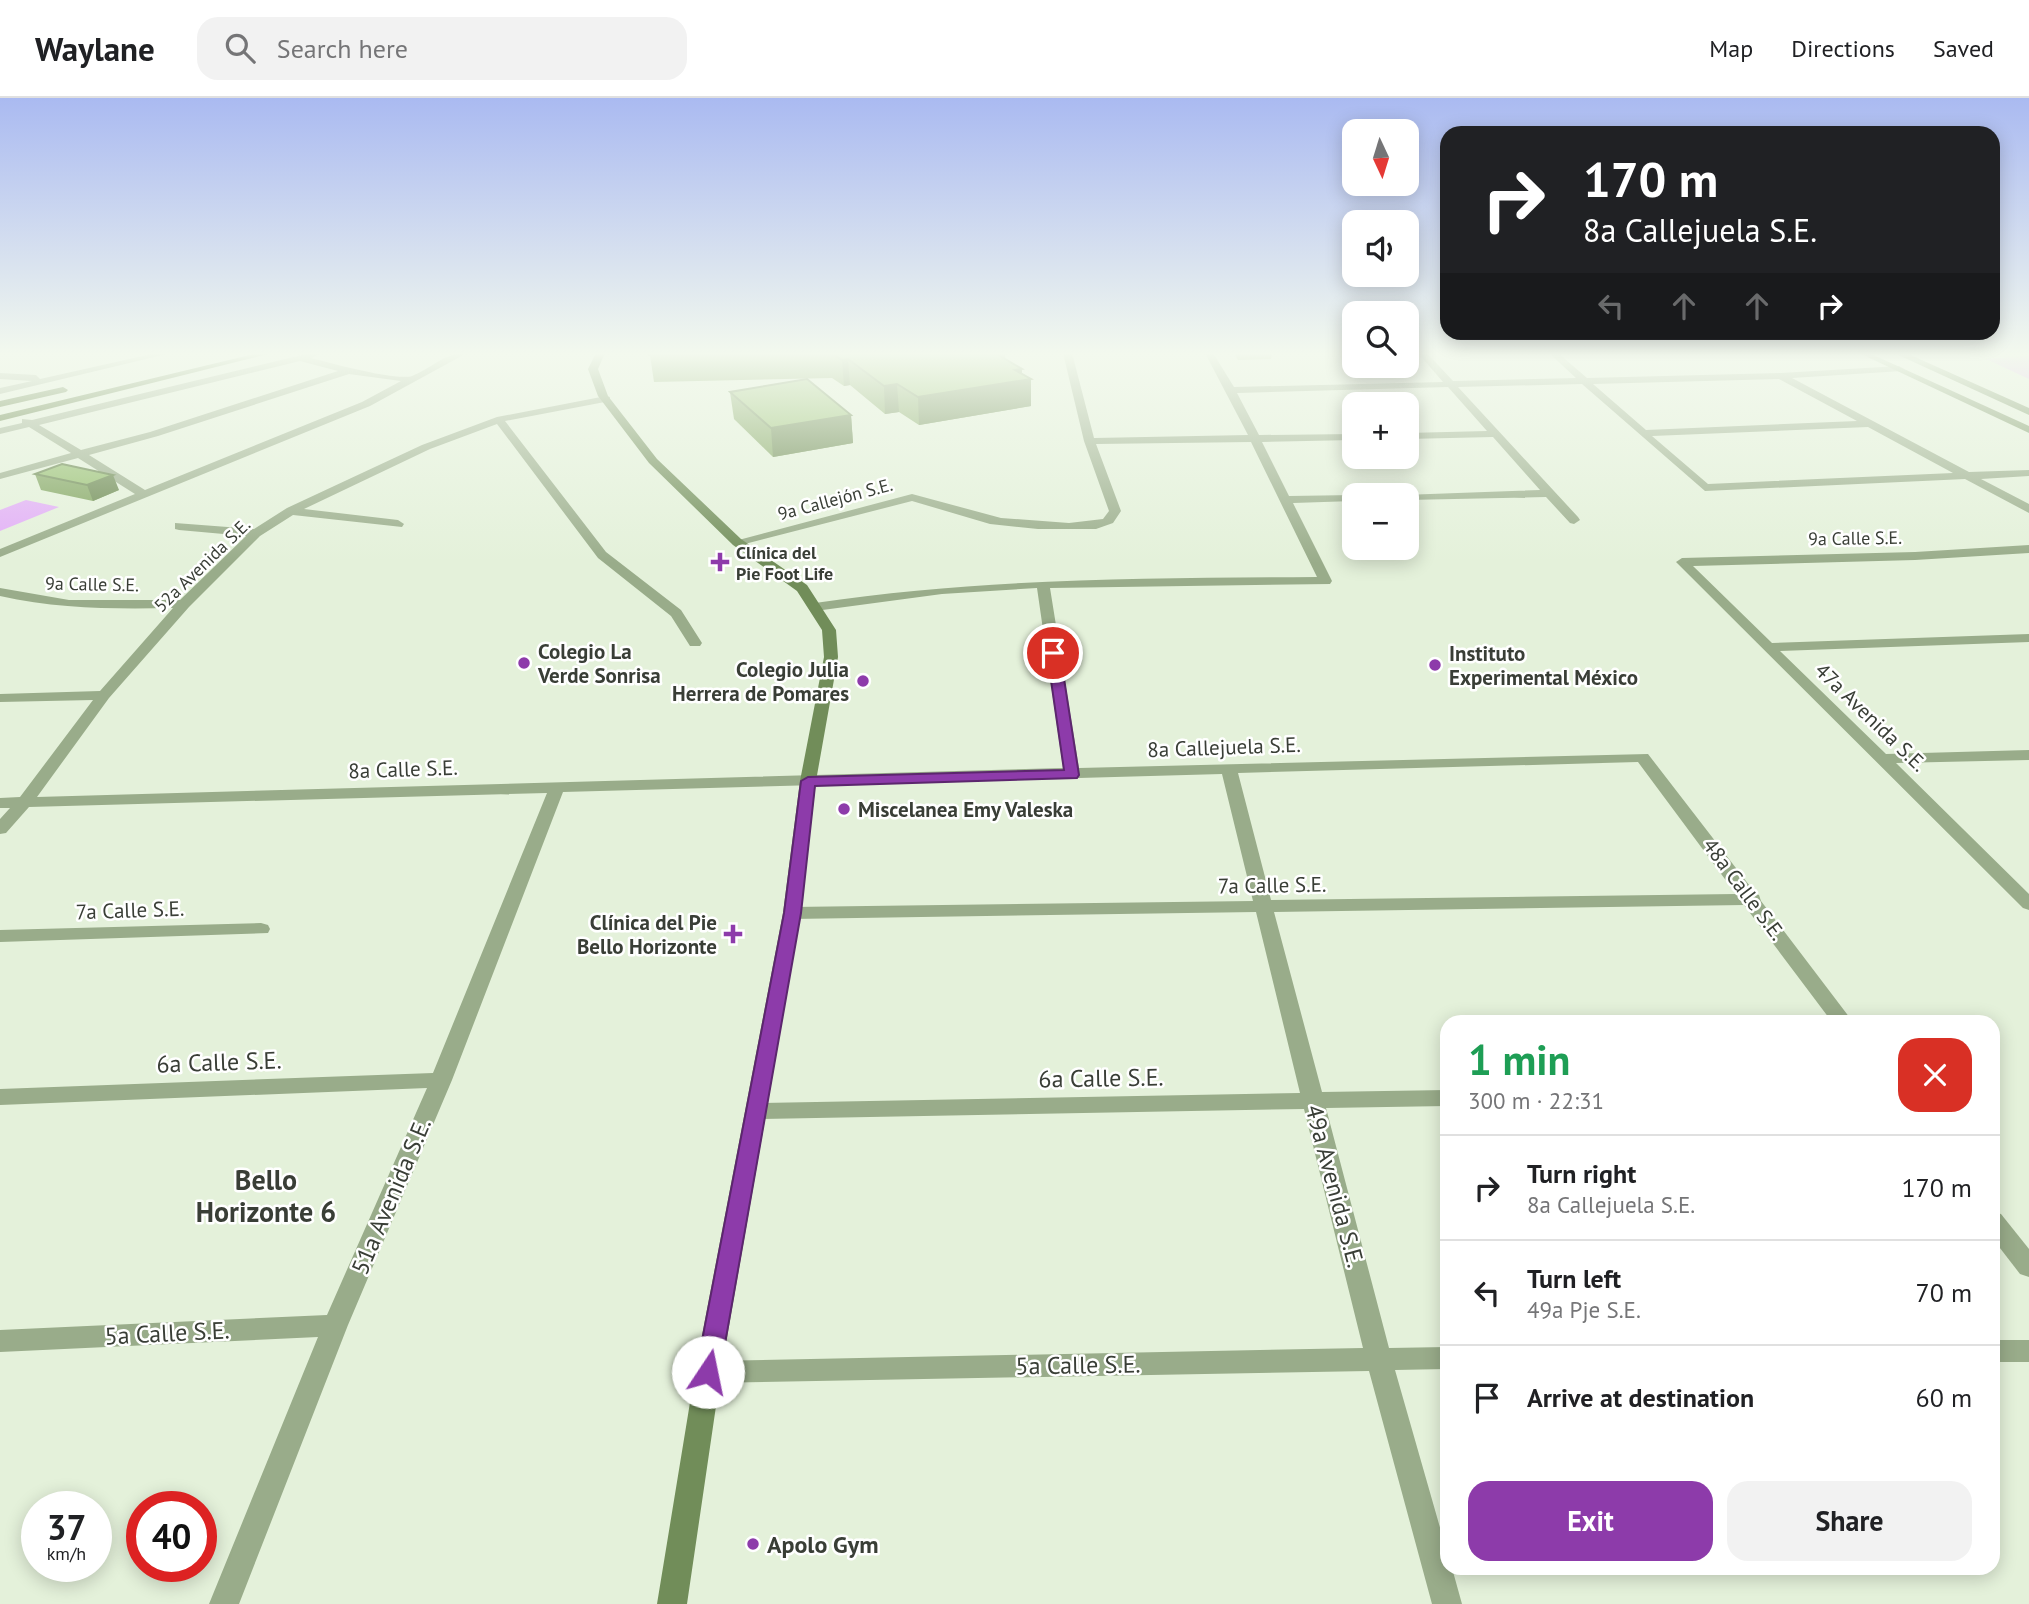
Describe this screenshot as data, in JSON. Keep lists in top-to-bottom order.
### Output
{
  "streets": {
    "street": [
      "9a Callejón S.E.",
      "9a Calle S.E.",
      "52a Avenida S.E.",
      "47a Avenida S.E.",
      "8a Callejuela S.E.",
      "8a Calle S.E.",
      "7a Calle S.E.",
      "48a Calle S.E.",
      "6a Calle S.E.",
      "49a Avenida S.E.",
      "51a Avenida S.E.",
      "5a Calle S.E."
    ]
  },
  "crossings": [
    ["9a Calle S.E.", "52a Avenida S.E."],
    ["9a Calle S.E.", "47a Avenida S.E."],
    ["52a Avenida S.E.", "8a Calle S.E."],
    ["8a Callejuela S.E.", "8a Calle S.E."],
    ["8a Callejuela S.E.", "48a Calle S.E."],
    ["8a Callejuela S.E.", "49a Avenida S.E."],
    ["8a Calle S.E.", "51a Avenida S.E."],
    ["7a Calle S.E.", "48a Calle S.E."],
    ["7a Calle S.E.", "49a Avenida S.E."],
    ["6a Calle S.E.", "49a Avenida S.E."],
    ["6a Calle S.E.", "51a Avenida S.E."],
    ["49a Avenida S.E.", "5a Calle S.E."],
    ["51a Avenida S.E.", "5a Calle S.E."]
  ],
  "districts": ["Bello Horizonte 6"],
  "places": {
    "health": ["Clínica del Pie Foot Life", "Clínica del Pie Bello Horizonte"],
    "other": [
      "Colegio La Verde Sonrisa",
      "Instituto Experimental México",
      "Colegio Julia Herrera de Pomares",
      "Miscelanea Emy Valeska",
      "Apolo Gym"
    ]
  },
  "north": "bottom",
  "page": {
    "header": "Waylane",
    "search": "Search here",
    "nav": ["Map", "Directions", "Saved"],
    "map_buttons": ["+", "−"],
    "turn": ["170 m", "8a Callejuela S.E."],
    "heading": ["1 min", "300 m · 22:31"],
    "list": [
      {
        "name": "Turn right",
        "note": "8a Callejuela S.E.",
        "value": "170 m"
      },
      {
        "name": "Turn left",
        "note": "49a Pje S.E.",
        "value": "70 m"
      },
      {
        "name": "Arrive at destination",
        "value": "60 m"
      }
    ],
    "buttons": ["Exit", "Share"],
    "speed": "37 km/h",
    "limit": "40"
  }
}
